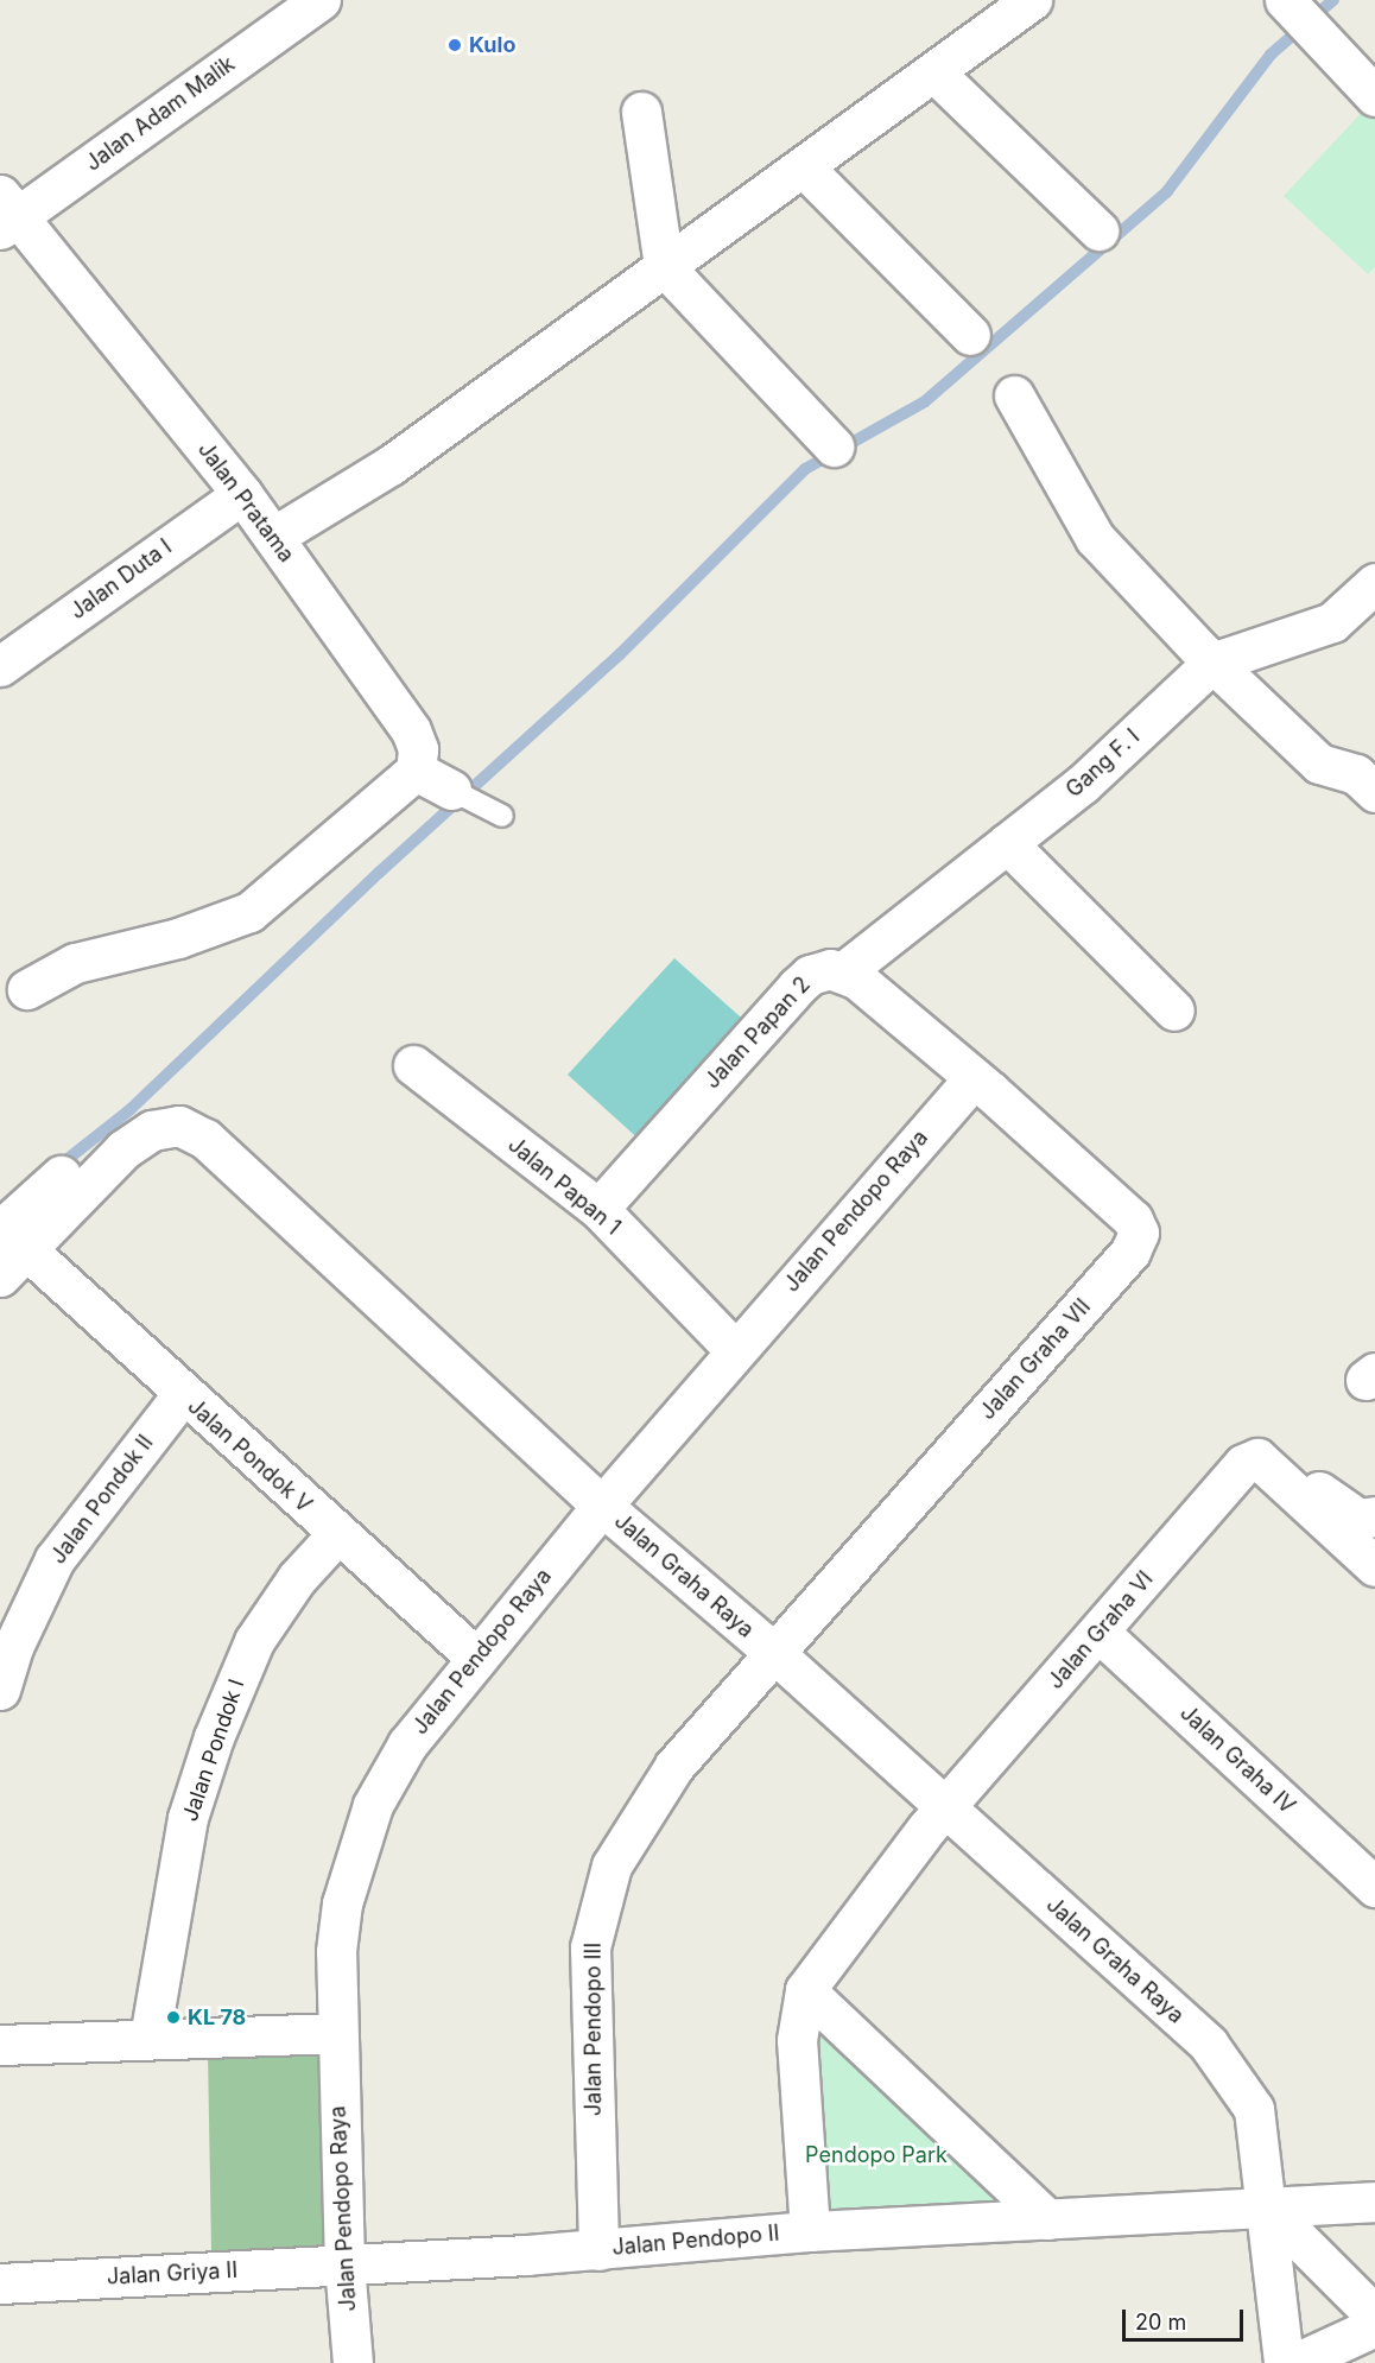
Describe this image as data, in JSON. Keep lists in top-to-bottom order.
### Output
{
  "streets": {
    "street": [
      "Jalan Adam Malik",
      "Jalan Pratama",
      "Jalan Duta I",
      "Gang F. I",
      "Jalan Papan 2",
      "Jalan Papan 1",
      "Jalan Pendopo Raya",
      "Jalan Graha VII",
      "Jalan Pondok V",
      "Jalan Pondok II",
      "Jalan Graha Raya",
      "Jalan Graha VI",
      "Jalan Pondok I",
      "Jalan Graha IV",
      "Jalan Pendopo III",
      "Jalan Pendopo II",
      "Jalan Griya II"
    ]
  },
  "crossings": [
    ["Jalan Adam Malik", "Jalan Pratama"],
    ["Jalan Pratama", "Jalan Duta I"],
    ["Gang F. I", "Jalan Papan 2"],
    ["Jalan Papan 2", "Jalan Papan 1"],
    ["Jalan Papan 1", "Jalan Pendopo Raya"],
    ["Jalan Pendopo Raya", "Jalan Graha VII"],
    ["Jalan Pendopo Raya", "Jalan Pondok V"],
    ["Jalan Pendopo Raya", "Jalan Graha Raya"],
    ["Jalan Pendopo Raya", "Jalan Pendopo II"],
    ["Jalan Pendopo Raya", "Jalan Griya II"],
    ["Jalan Graha VII", "Jalan Graha Raya"],
    ["Jalan Graha VII", "Jalan Pendopo III"],
    ["Jalan Pondok V", "Jalan Pondok II"],
    ["Jalan Pondok V", "Jalan Graha Raya"],
    ["Jalan Pondok V", "Jalan Pondok I"],
    ["Jalan Graha Raya", "Jalan Graha VI"],
    ["Jalan Graha Raya", "Jalan Pendopo III"],
    ["Jalan Graha Raya", "Jalan Pendopo II"],
    ["Jalan Graha VI", "Jalan Graha IV"],
    ["Jalan Pendopo III", "Jalan Pendopo II"],
    ["Jalan Pendopo II", "Jalan Griya II"]
  ],
  "parks": ["Pendopo Park"],
  "places": ["Kulo", "KL 78"],
  "scale_bar": "20 m"
}
